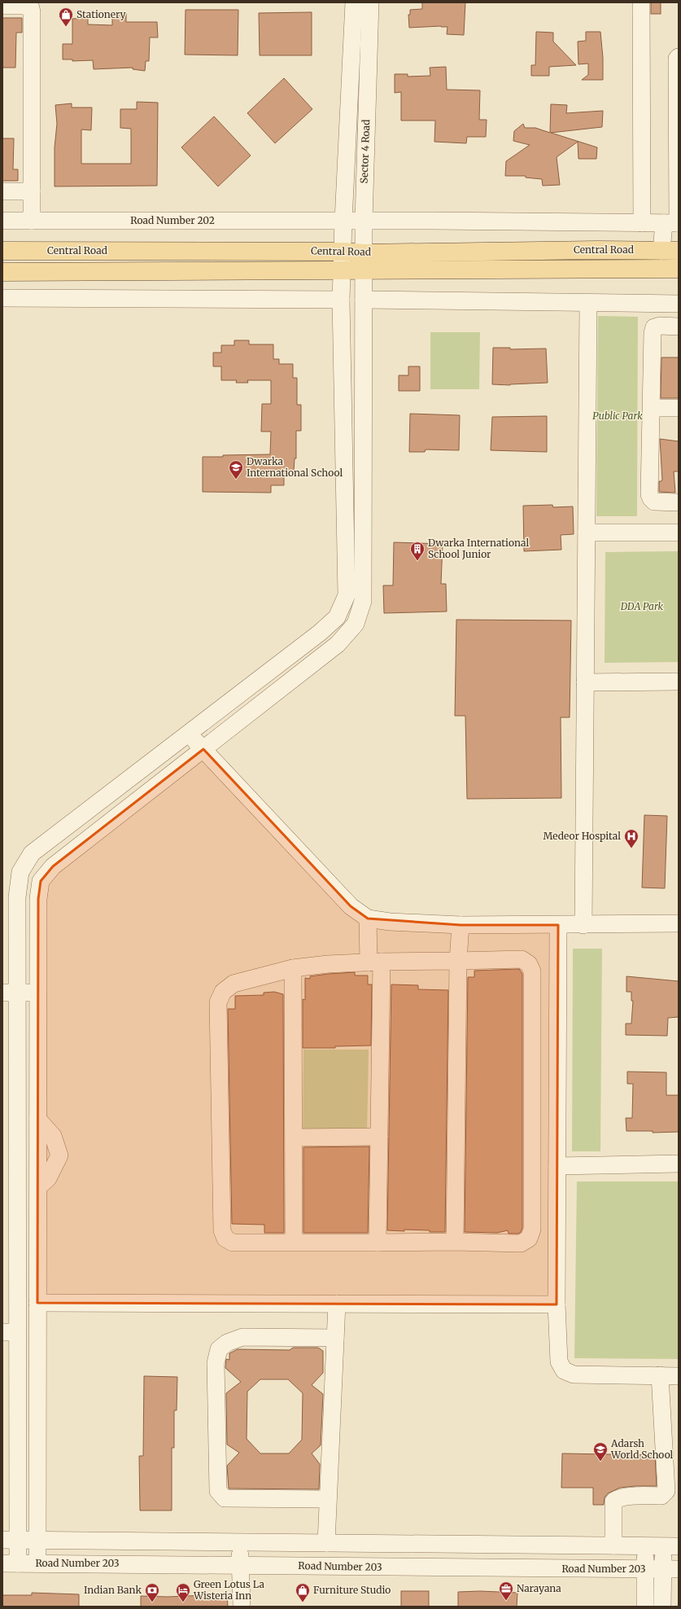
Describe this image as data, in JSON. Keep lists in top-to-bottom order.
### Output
{
  "streets": {
    "main road": ["Central Road"],
    "street": ["Sector 4 Road", "Road Number 202", "Road Number 203"]
  },
  "crossings": [
    ["Sector 4 Road", "Road Number 202"],
    ["Sector 4 Road", "Central Road"],
    ["Sector 4 Road", "Road Number 203"]
  ],
  "parks": ["Public Park", "DDA Park"],
  "places": {
    "shop": ["Stationery", "Furniture Studio"],
    "school or university": ["Dwarka International School", "Adarsh World School"],
    "building": ["Dwarka International School Junior"],
    "hospital": ["Medeor Hospital"],
    "office": ["Narayana"],
    "bank": ["Indian Bank"],
    "hotel": ["Green Lotus La Wisteria Inn"]
  }
}
